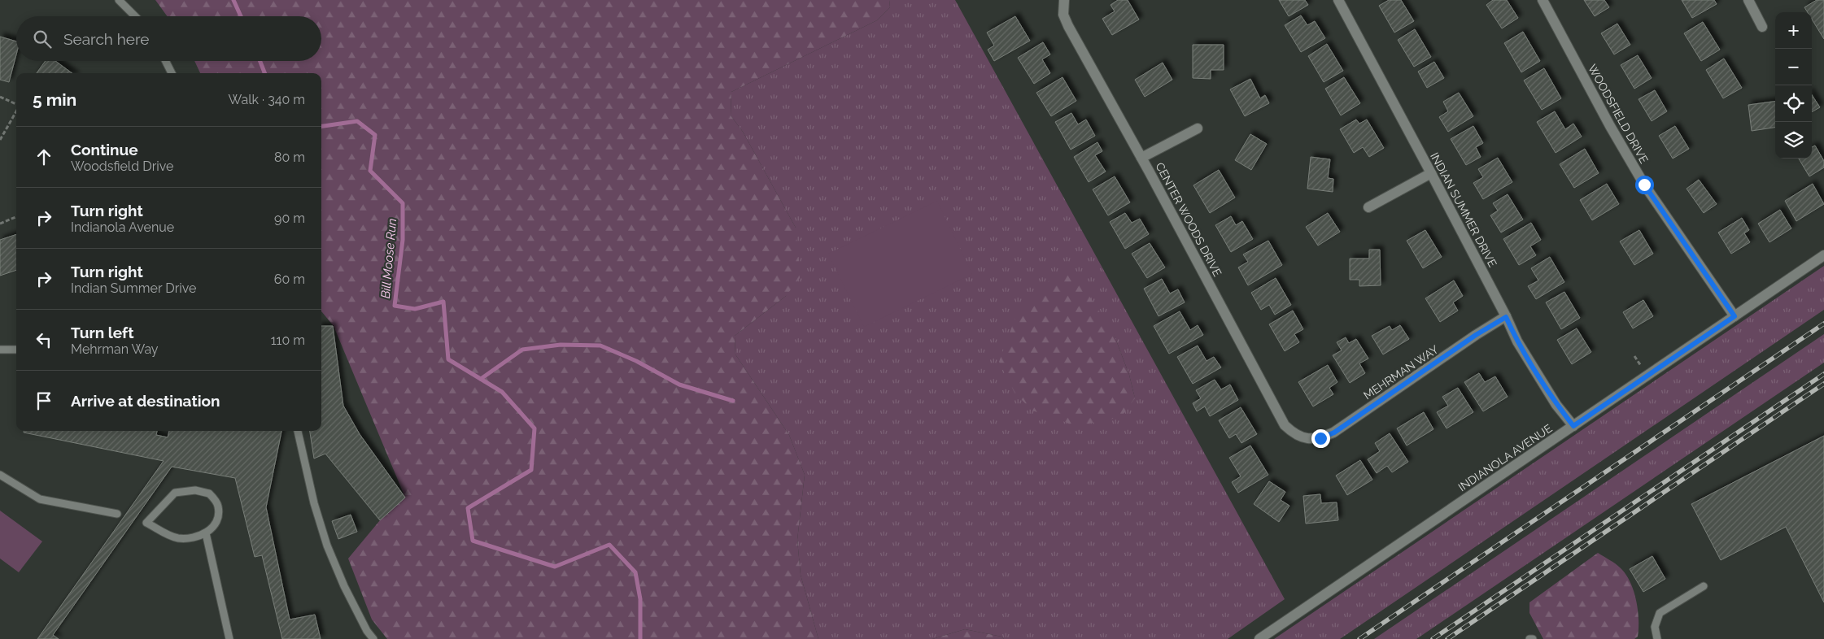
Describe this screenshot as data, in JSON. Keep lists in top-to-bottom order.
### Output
{
  "streets": {
    "street": [
      "WOODSFIELD DRIVE",
      "INDIAN SUMMER DRIVE",
      "CENTER WOODS DRIVE",
      "MEHRMAN WAY",
      "INDIANOLA AVENUE"
    ]
  },
  "crossings": [
    ["WOODSFIELD DRIVE", "INDIANOLA AVENUE"],
    ["INDIAN SUMMER DRIVE", "MEHRMAN WAY"],
    ["INDIAN SUMMER DRIVE", "INDIANOLA AVENUE"],
    ["CENTER WOODS DRIVE", "MEHRMAN WAY"]
  ],
  "water": ["Bill Moose Run"],
  "page": {
    "map_buttons": ["+", "−"],
    "search": "Search here",
    "heading": ["5 min", "Walk · 340 m"],
    "list": [
      ["Continue", "Woodsfield Drive", "80 m"],
      ["Turn right", "Indianola Avenue", "90 m"],
      ["Turn right", "Indian Summer Drive", "60 m"],
      ["Turn left", "Mehrman Way", "110 m"],
      "Arrive at destination"
    ]
  }
}
